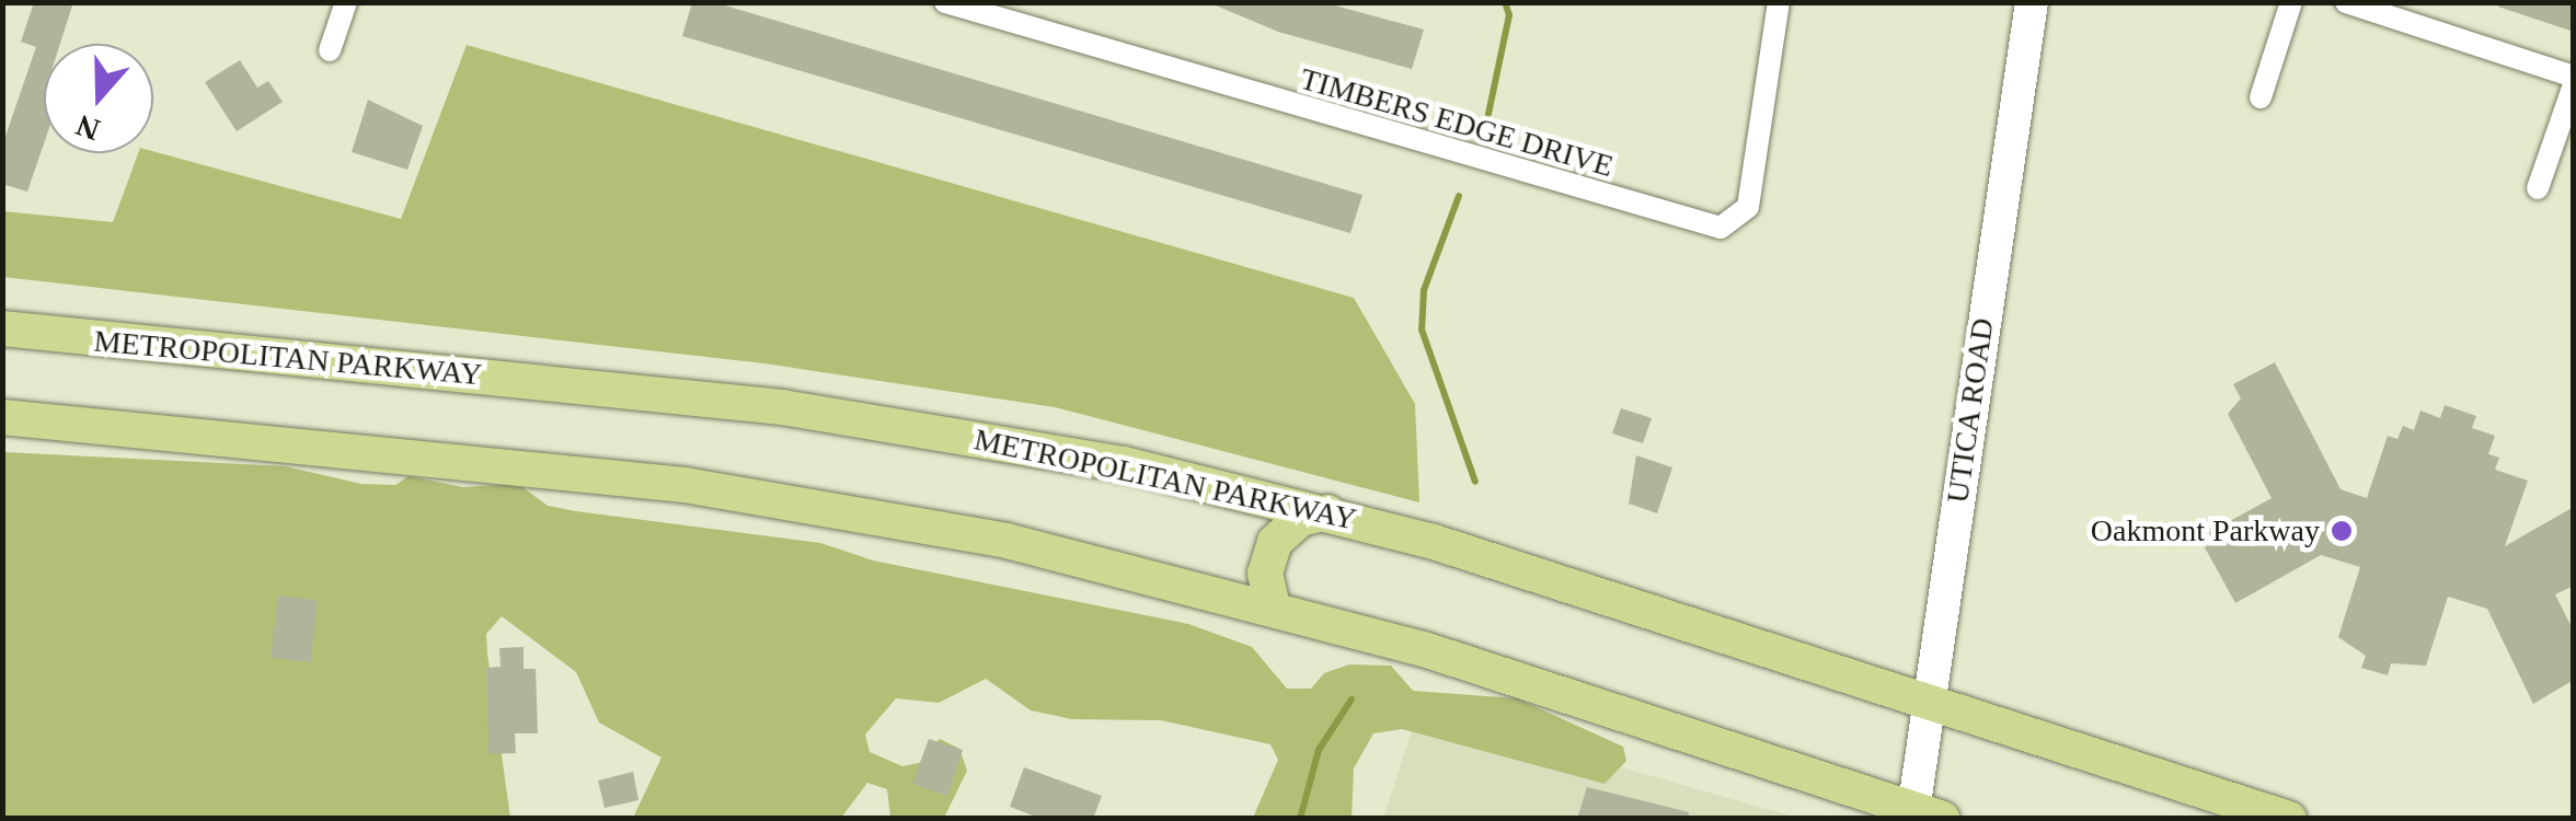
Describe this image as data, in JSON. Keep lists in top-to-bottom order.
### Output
{
  "streets": {
    "main road": ["METROPOLITAN PARKWAY", "UTICA ROAD"],
    "street": ["TIMBERS EDGE DRIVE"]
  },
  "crossings": [
    ["METROPOLITAN PARKWAY", "UTICA ROAD"]
  ],
  "places": ["Oakmont Parkway"],
  "north": "bottom"
}
